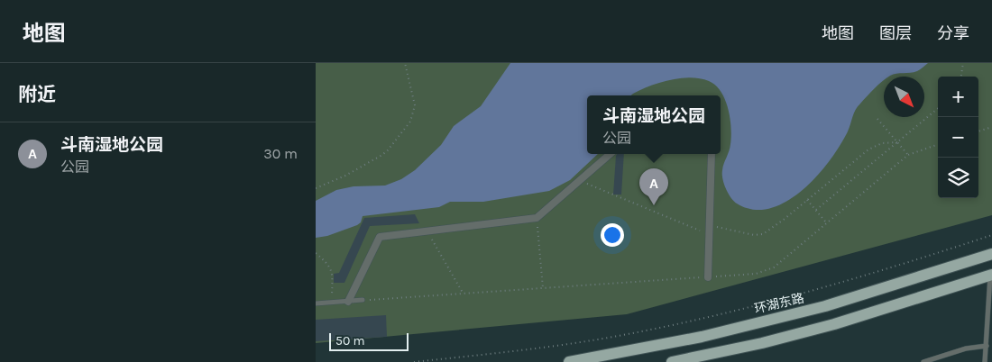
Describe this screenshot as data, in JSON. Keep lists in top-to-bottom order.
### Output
{
  "streets": {
    "main road": ["环湖东路"]
  },
  "scale_bar": "50 m",
  "north": "bottom right",
  "page": {
    "header": "地图",
    "nav": ["地图", "图层", "分享"],
    "heading": "附近",
    "map_buttons": ["+", "−"],
    "popup": ["斗南湿地公园", "公园"],
    "list": [
      {
        "mark": "A",
        "name": "斗南湿地公园",
        "note": "公园",
        "value": "30 m"
      }
    ],
    "pins": "A",
    "scale": "50 m"
  }
}
